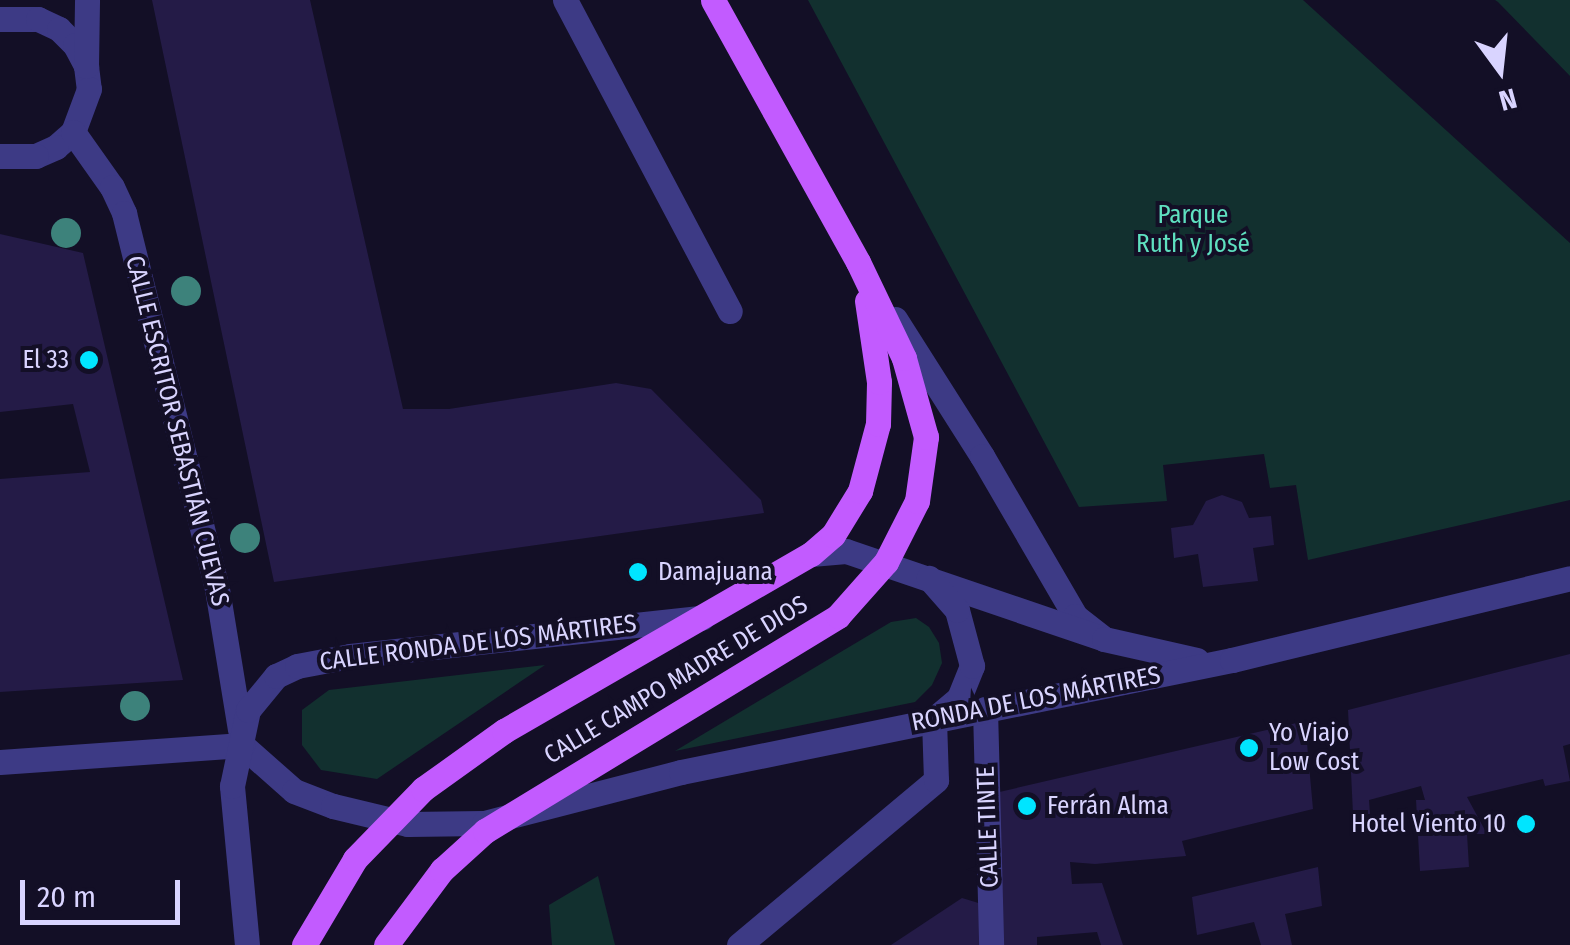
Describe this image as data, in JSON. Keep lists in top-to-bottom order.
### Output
{
  "streets": {
    "main road": ["CALLE CAMPO MADRE DE DIOS"],
    "street": [
      "CALLE ESCRITOR SEBASTIÁN CUEVAS",
      "CALLE RONDA DE LOS MÁRTIRES",
      "RONDA DE LOS MÁRTIRES",
      "CALLE TINTE"
    ]
  },
  "crossings": [
    ["CALLE ESCRITOR SEBASTIÁN CUEVAS", "CALLE RONDA DE LOS MÁRTIRES"],
    ["CALLE ESCRITOR SEBASTIÁN CUEVAS", "RONDA DE LOS MÁRTIRES"],
    ["CALLE RONDA DE LOS MÁRTIRES", "CALLE CAMPO MADRE DE DIOS"],
    ["CALLE RONDA DE LOS MÁRTIRES", "RONDA DE LOS MÁRTIRES"],
    ["CALLE CAMPO MADRE DE DIOS", "RONDA DE LOS MÁRTIRES"],
    ["RONDA DE LOS MÁRTIRES", "CALLE TINTE"]
  ],
  "parks": ["Parque Ruth y José"],
  "places": [
    "El 33",
    "Damajuana",
    "Yo Viajo Low Cost",
    "Ferrán Alma",
    "Hotel Viento 10"
  ],
  "scale_bar": "20 m",
  "north": "bottom"
}
